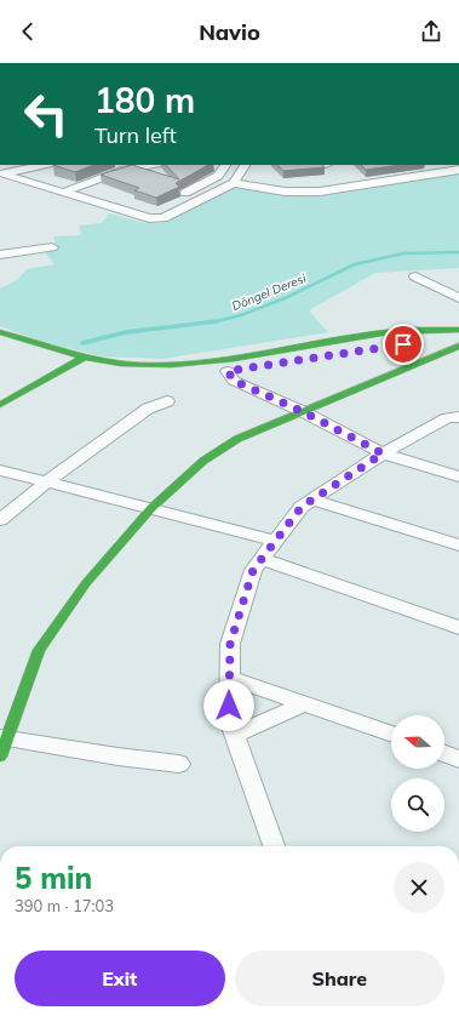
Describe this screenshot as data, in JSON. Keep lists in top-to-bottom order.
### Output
{
  "water": ["Döngel Deresi"],
  "north": "left",
  "page": {
    "header": "Navio",
    "turn": ["180 m", "Turn left"],
    "heading": ["5 min", "390 m · 17:03"],
    "buttons": ["Exit", "Share"]
  }
}
